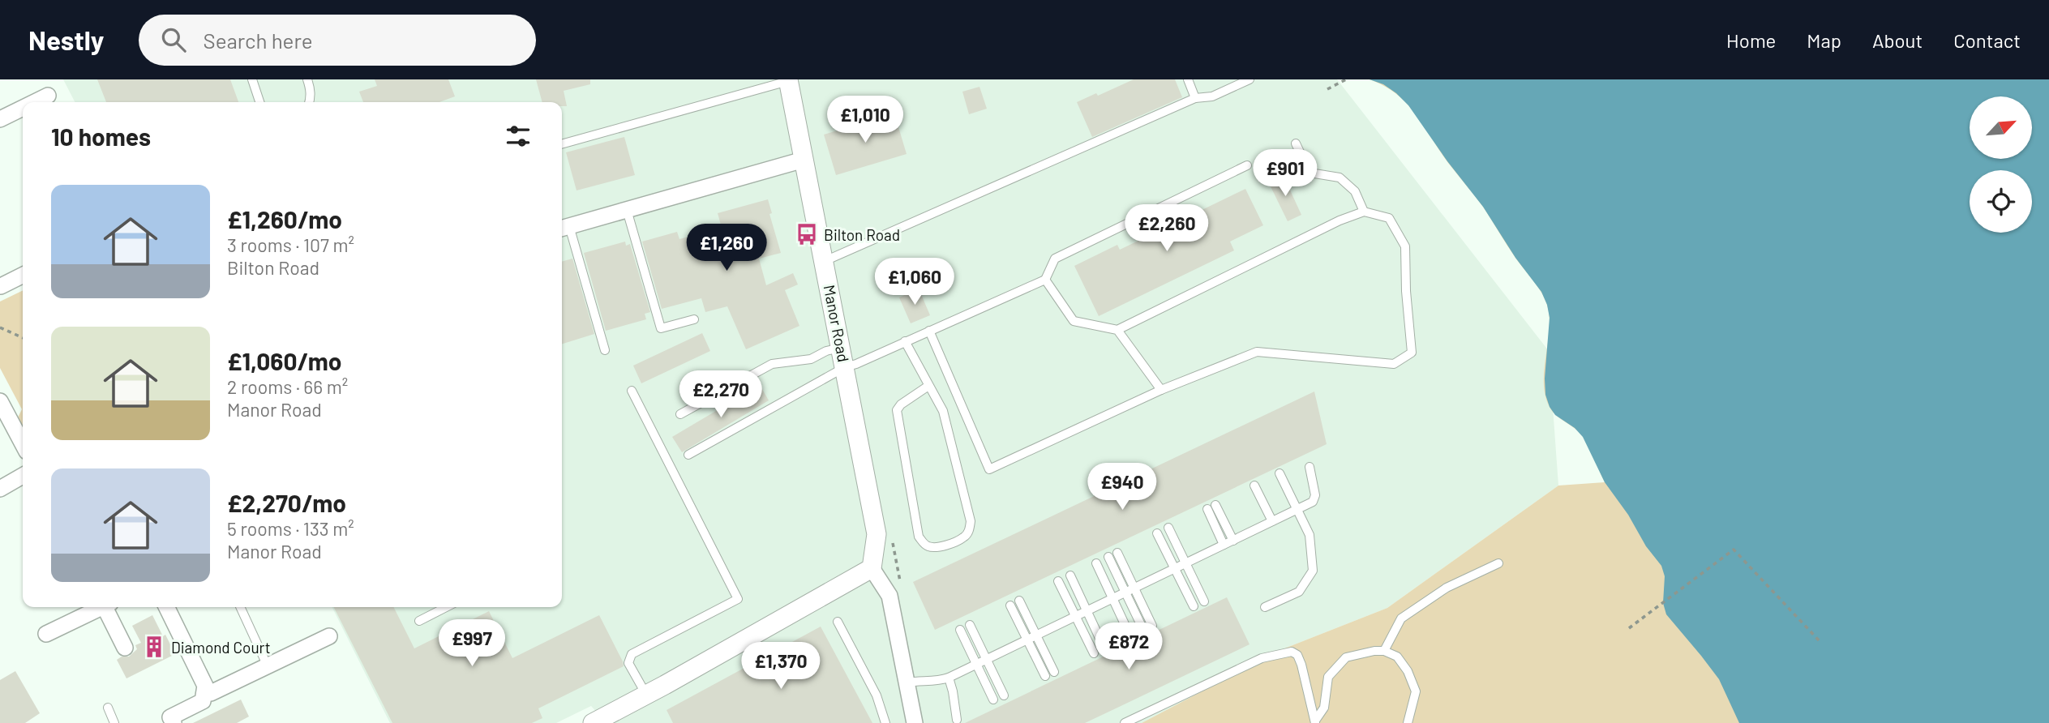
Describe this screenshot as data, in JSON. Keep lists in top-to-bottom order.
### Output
{
  "streets": {
    "street": ["Manor Road"]
  },
  "places": {
    "bus stop": ["Bilton Road"],
    "building": ["Diamond Court"]
  },
  "north": "top right",
  "page": {
    "header": "Nestly",
    "search": "Search here",
    "nav": [
      "Home",
      "Map",
      "About",
      "Contact"
    ],
    "price": [
      "£1,010",
      "£901",
      "£2,260",
      "£1,260",
      "£1,060",
      "£2,270",
      "£940",
      "£997",
      "£872",
      "£1,370"
    ],
    "heading": "10 homes",
    "list": [
      {
        "name": "£1,260/mo",
        "note": "3 rooms · 107 m² · Bilton Road"
      },
      {
        "name": "£1,060/mo",
        "note": "2 rooms · 66 m² · Manor Road"
      },
      {
        "name": "£2,270/mo",
        "note": "5 rooms · 133 m² · Manor Road"
      }
    ]
  }
}
